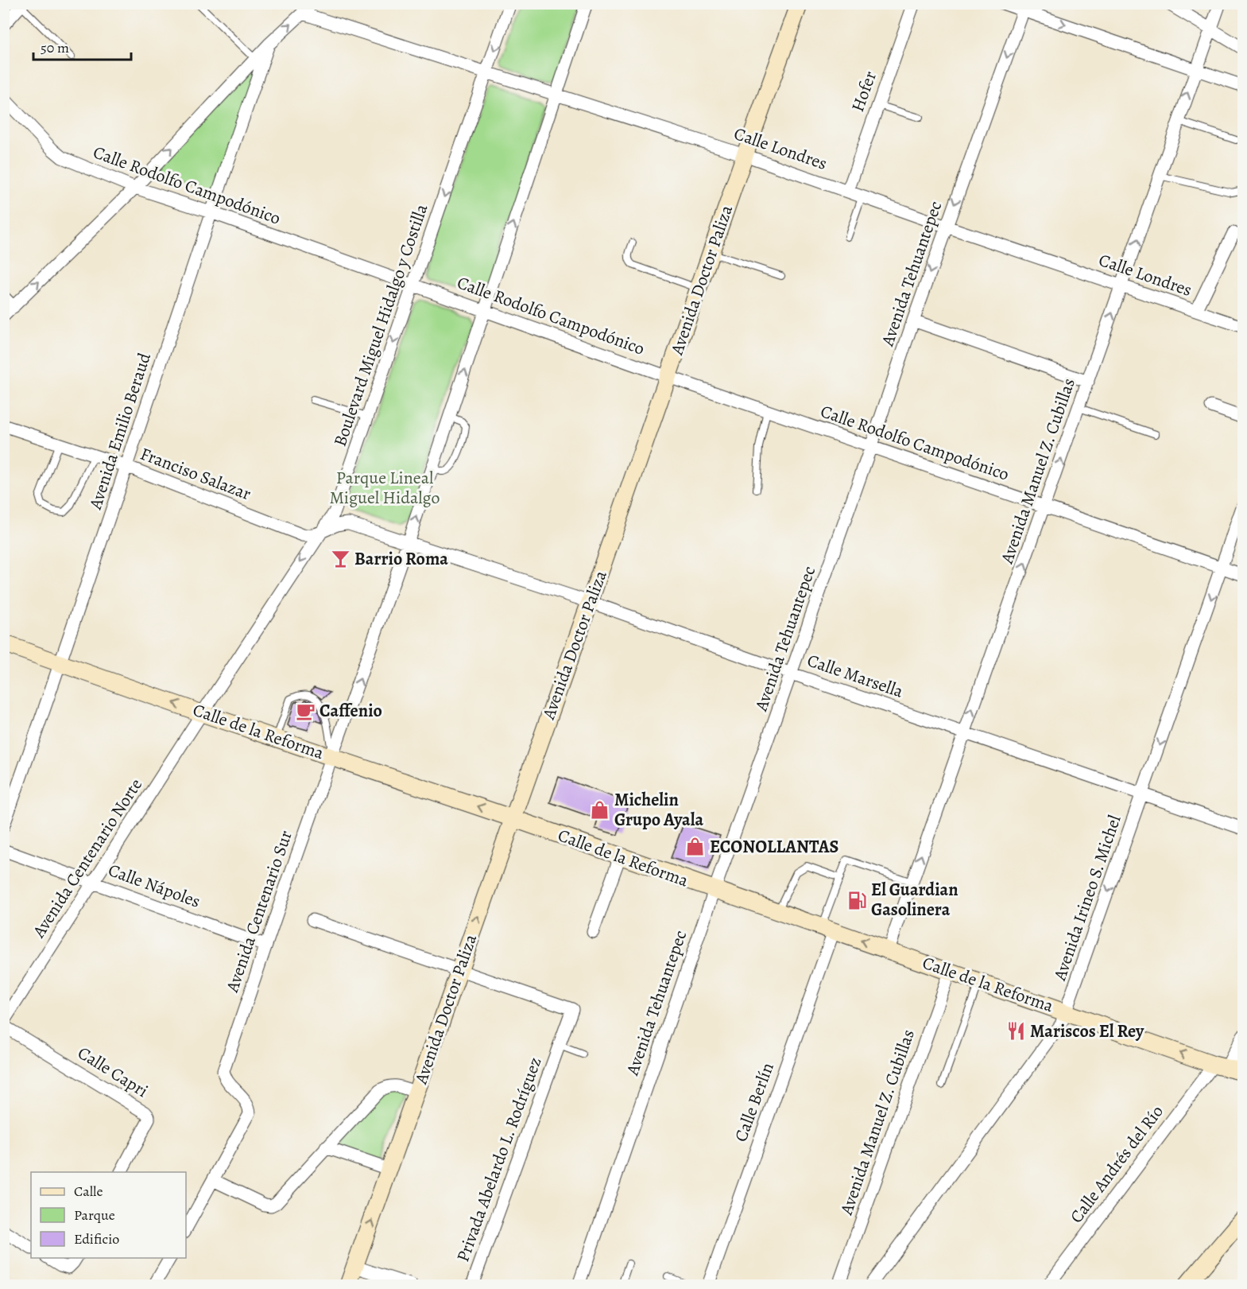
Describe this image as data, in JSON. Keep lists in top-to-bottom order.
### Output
{
  "streets": {
    "main road": ["Avenida Doctor Paliza", "Calle de la Reforma"],
    "street": [
      "Hofer",
      "Calle Londres",
      "Calle Rodolfo Campodónico",
      "Avenida Tehuantepec",
      "Boulevard Miguel Hidalgo y Costilla",
      "Avenida Emilio Beraud",
      "Avenida Manuel Z. Cubillas",
      "Franciso Salazar",
      "Calle Marsella",
      "Avenida Centenario Norte",
      "Calle Nápoles",
      "Avenida Irineo S. Michel",
      "Avenida Centenario Sur",
      "Calle Capri",
      "Calle Berlín",
      "Privada Abelardo L. Rodríguez",
      "Calle Andrés del Río"
    ]
  },
  "crossings": [
    ["Hofer", "Calle Londres"],
    ["Calle Londres", "Avenida Tehuantepec"],
    ["Calle Londres", "Avenida Doctor Paliza"],
    ["Calle Londres", "Boulevard Miguel Hidalgo y Costilla"],
    ["Calle Londres", "Avenida Manuel Z. Cubillas"],
    ["Calle Rodolfo Campodónico", "Avenida Tehuantepec"],
    ["Calle Rodolfo Campodónico", "Avenida Doctor Paliza"],
    ["Calle Rodolfo Campodónico", "Boulevard Miguel Hidalgo y Costilla"],
    ["Calle Rodolfo Campodónico", "Avenida Emilio Beraud"],
    ["Calle Rodolfo Campodónico", "Avenida Manuel Z. Cubillas"],
    ["Calle Rodolfo Campodónico", "Avenida Irineo S. Michel"],
    ["Avenida Tehuantepec", "Calle Marsella"],
    ["Avenida Tehuantepec", "Calle de la Reforma"],
    ["Avenida Doctor Paliza", "Calle Marsella"],
    ["Avenida Doctor Paliza", "Calle de la Reforma"],
    ["Avenida Doctor Paliza", "Privada Abelardo L. Rodríguez"],
    ["Boulevard Miguel Hidalgo y Costilla", "Franciso Salazar"],
    ["Boulevard Miguel Hidalgo y Costilla", "Calle Marsella"],
    ["Boulevard Miguel Hidalgo y Costilla", "Calle de la Reforma"],
    ["Boulevard Miguel Hidalgo y Costilla", "Avenida Centenario Norte"],
    ["Avenida Emilio Beraud", "Franciso Salazar"],
    ["Avenida Emilio Beraud", "Calle de la Reforma"],
    ["Avenida Manuel Z. Cubillas", "Calle Marsella"],
    ["Avenida Manuel Z. Cubillas", "Calle de la Reforma"],
    ["Franciso Salazar", "Calle Marsella"],
    ["Calle Marsella", "Avenida Irineo S. Michel"],
    ["Calle de la Reforma", "Avenida Centenario Norte"],
    ["Calle de la Reforma", "Avenida Irineo S. Michel"],
    ["Calle de la Reforma", "Avenida Centenario Sur"],
    ["Calle de la Reforma", "Calle Berlín"],
    ["Calle de la Reforma", "Calle Andrés del Río"],
    ["Avenida Centenario Norte", "Calle Nápoles"],
    ["Calle Nápoles", "Avenida Centenario Sur"]
  ],
  "one_way": ["Avenida Manuel Z. Cubillas", "Calle de la Reforma", "Avenida Irineo S. Michel"],
  "parks": ["Parque Lineal Miguel Hidalgo"],
  "places": {
    "bar": ["Barrio Roma"],
    "cafe": ["Caffenio"],
    "shop": ["Michelin Grupo Ayala", "ECONOLLANTAS"],
    "fuel station": ["El Guardian Gasolinera"],
    "restaurant": ["Mariscos El Rey"]
  },
  "legend": ["Calle", "Parque", "Edificio"],
  "scale_bar": "50 m"
}
